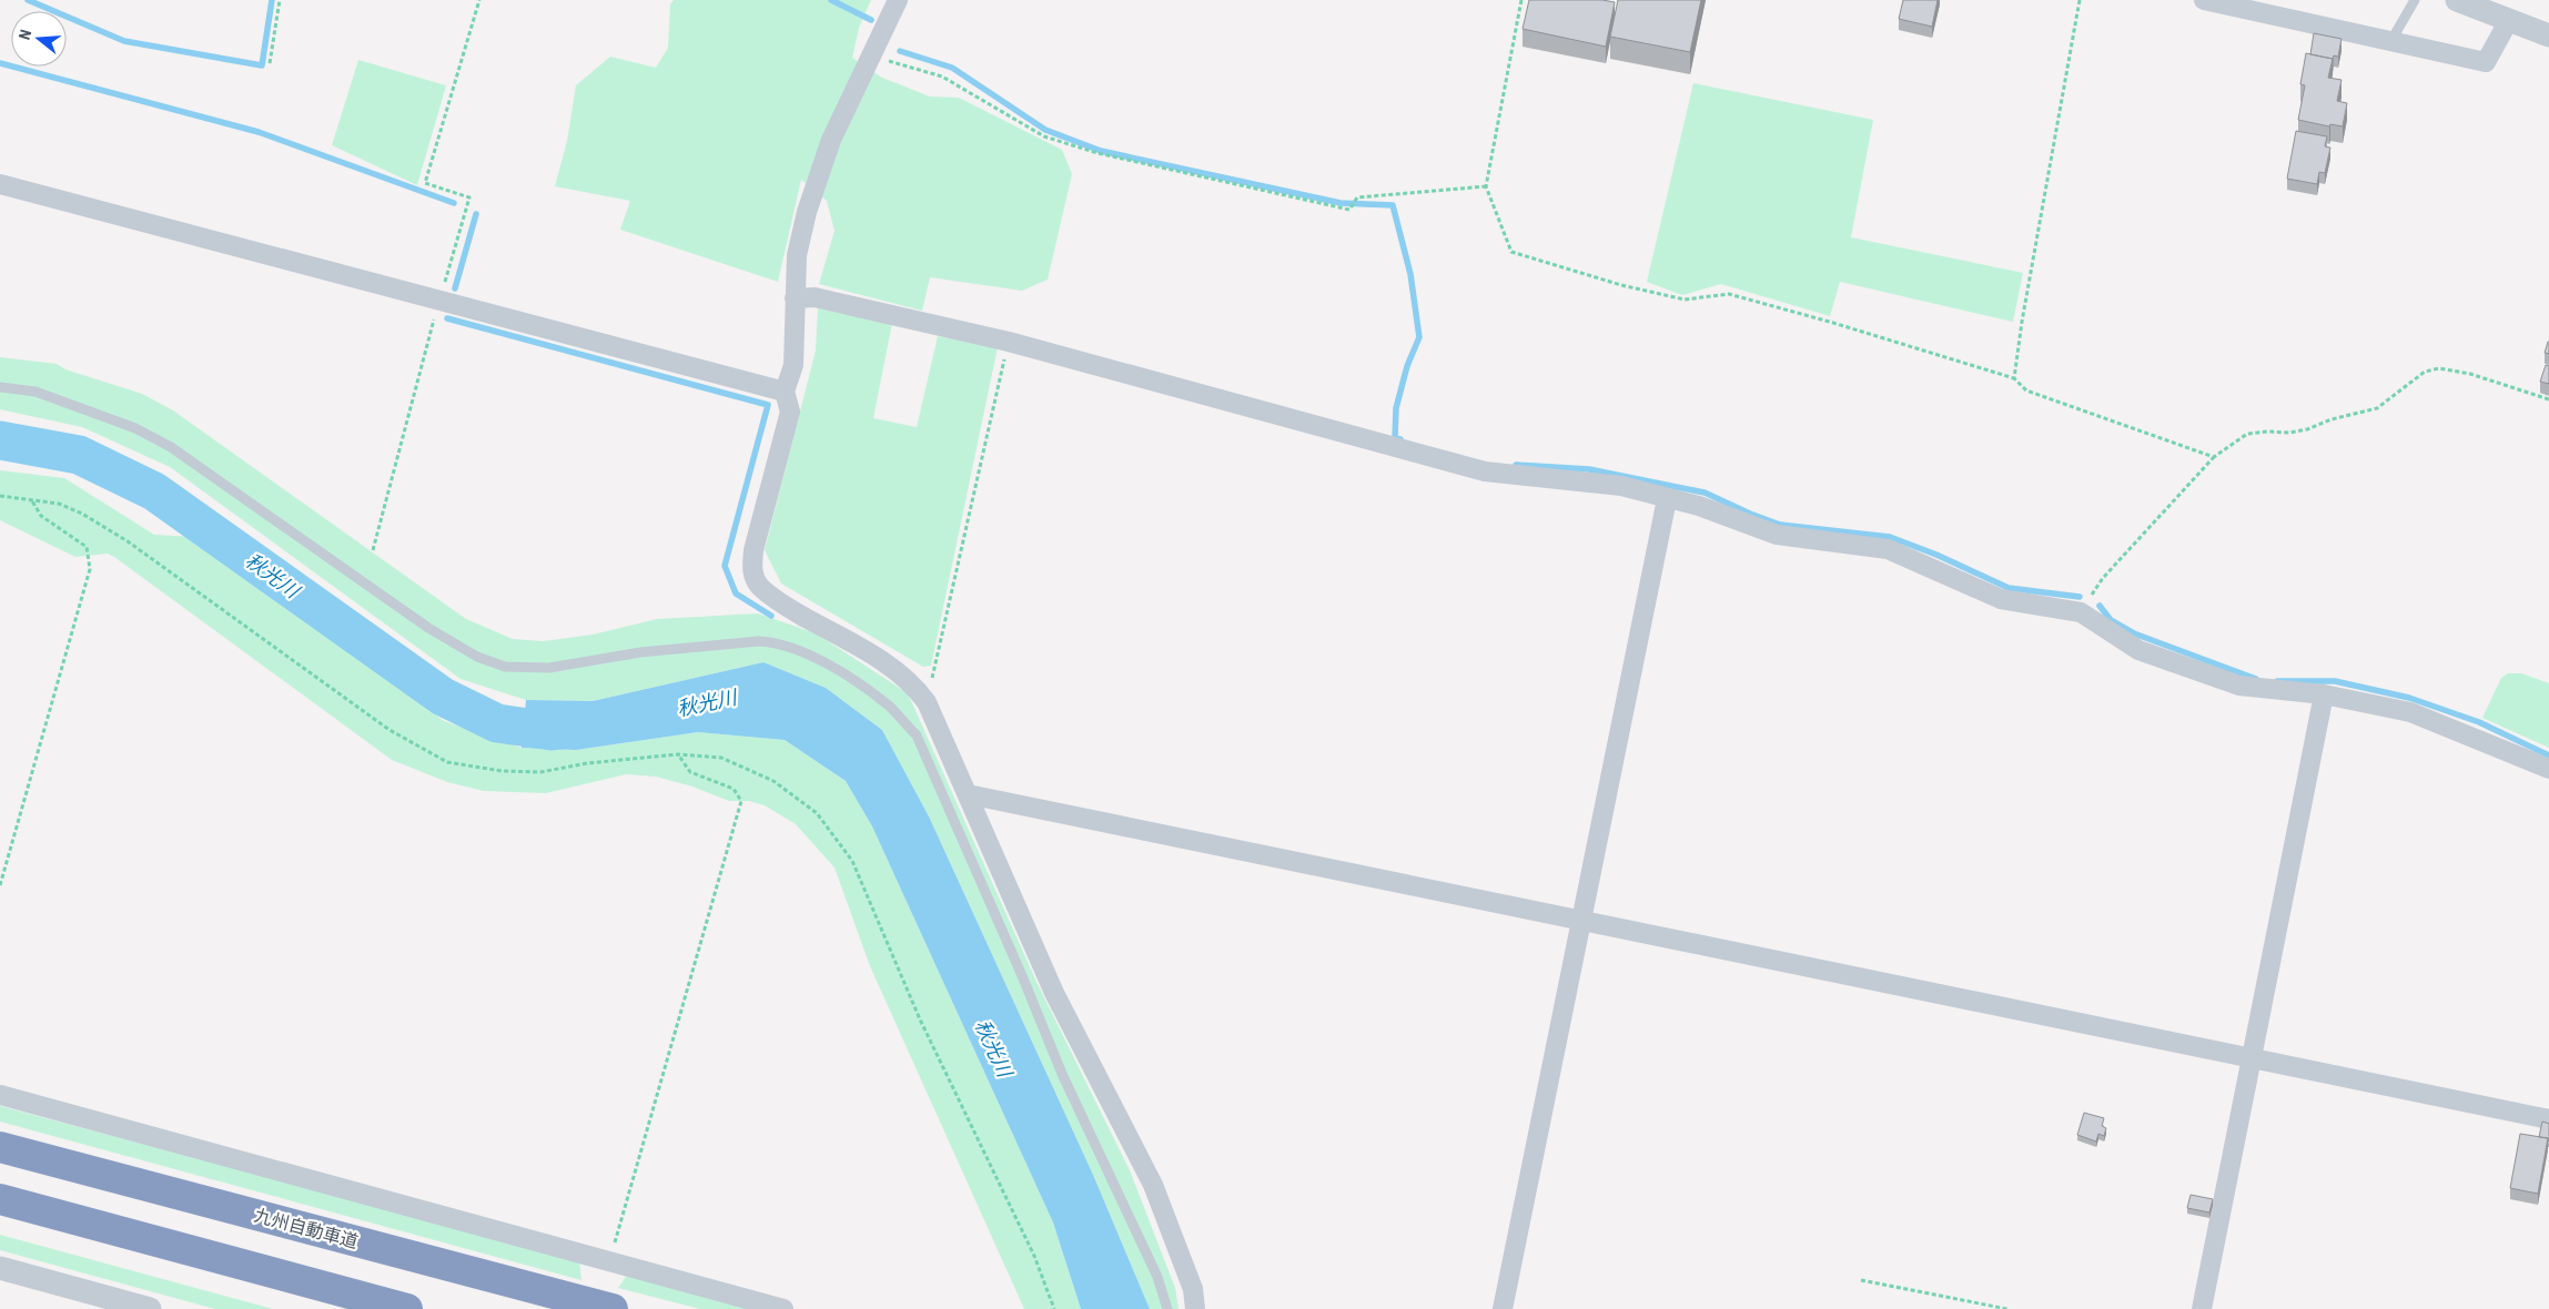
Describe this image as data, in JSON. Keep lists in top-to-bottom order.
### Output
{
  "streets": {
    "highway": ["九州自動車道"]
  },
  "water": ["秋光川"],
  "north": "left"
}
